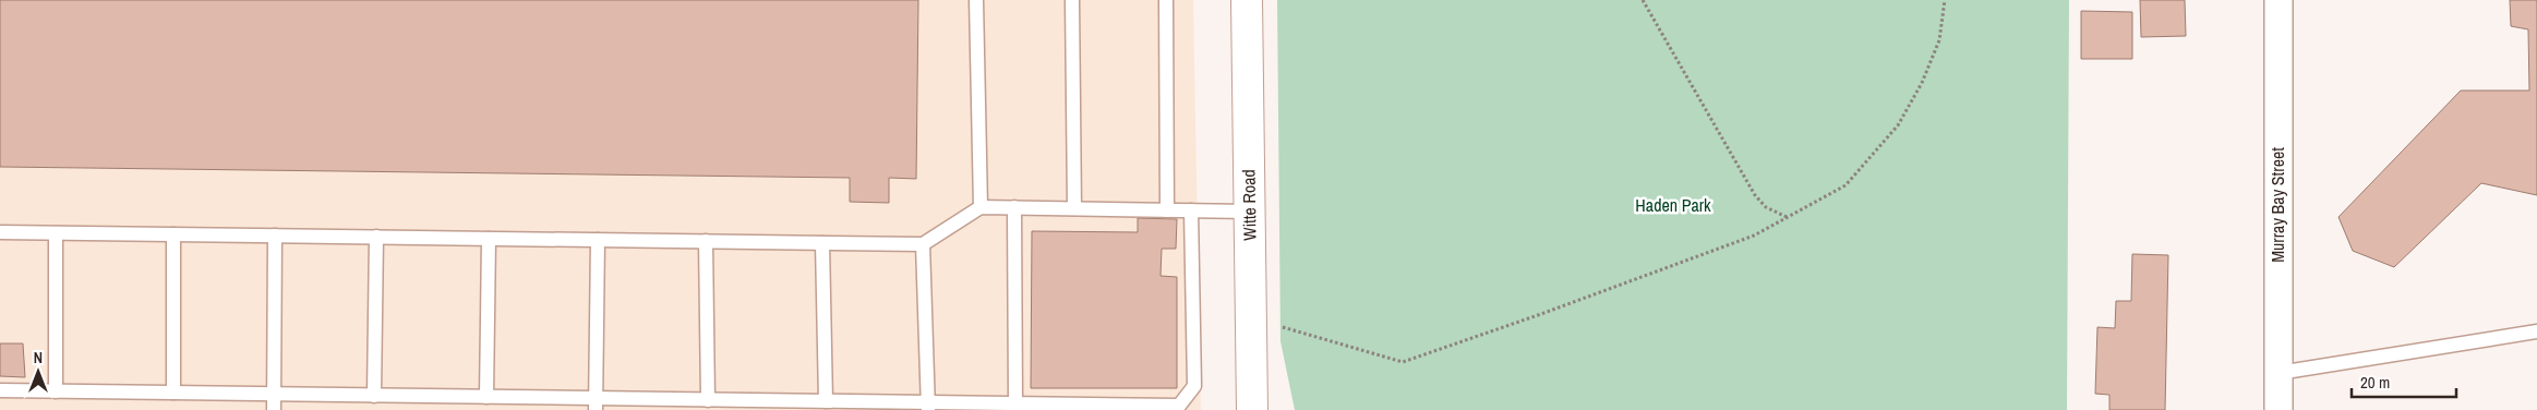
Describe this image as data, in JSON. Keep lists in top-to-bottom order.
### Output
{
  "streets": {
    "street": ["Witte Road", "Murray Bay Street"]
  },
  "parks": ["Haden Park"],
  "scale_bar": "20 m",
  "north": "top"
}
